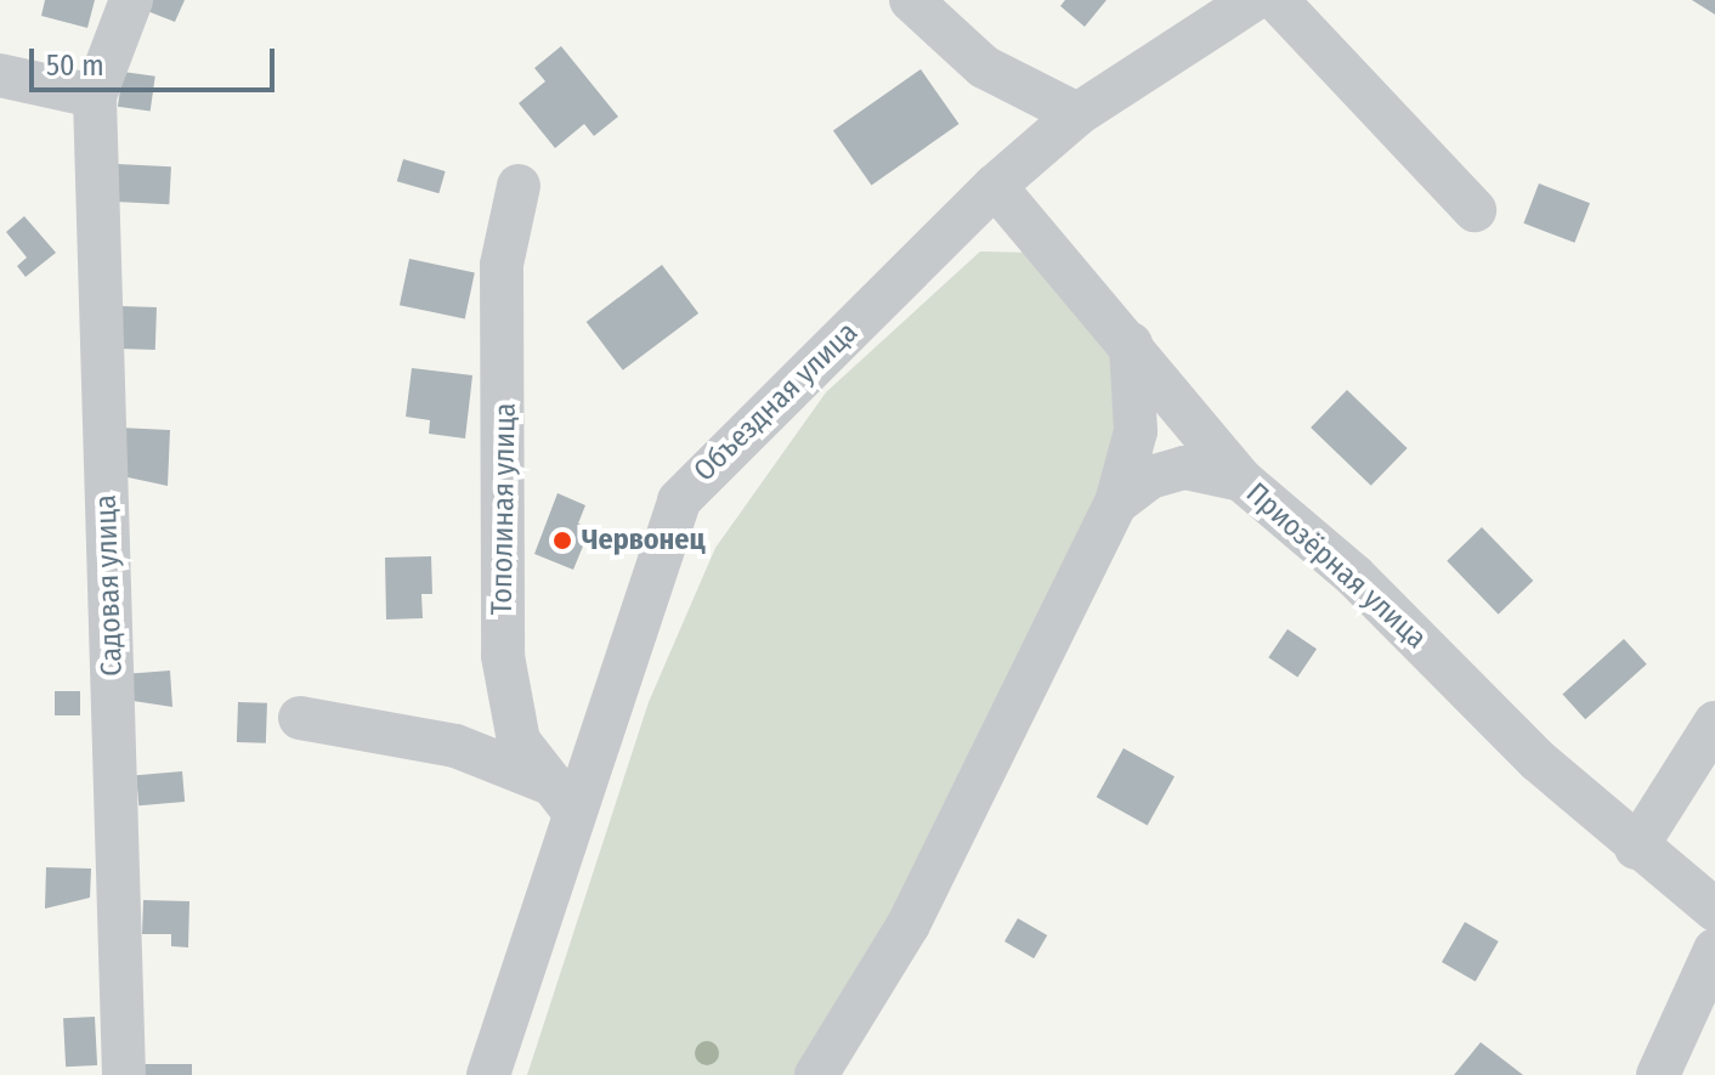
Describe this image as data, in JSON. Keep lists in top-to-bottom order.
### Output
{
  "streets": {
    "street": [
      "Объездная улица",
      "Тополиная улица",
      "Приозёрная улица",
      "Садовая улица"
    ]
  },
  "crossings": [
    ["Объездная улица", "Тополиная улица"],
    ["Объездная улица", "Приозёрная улица"]
  ],
  "places": ["Червонец"],
  "scale_bar": "50 m"
}
